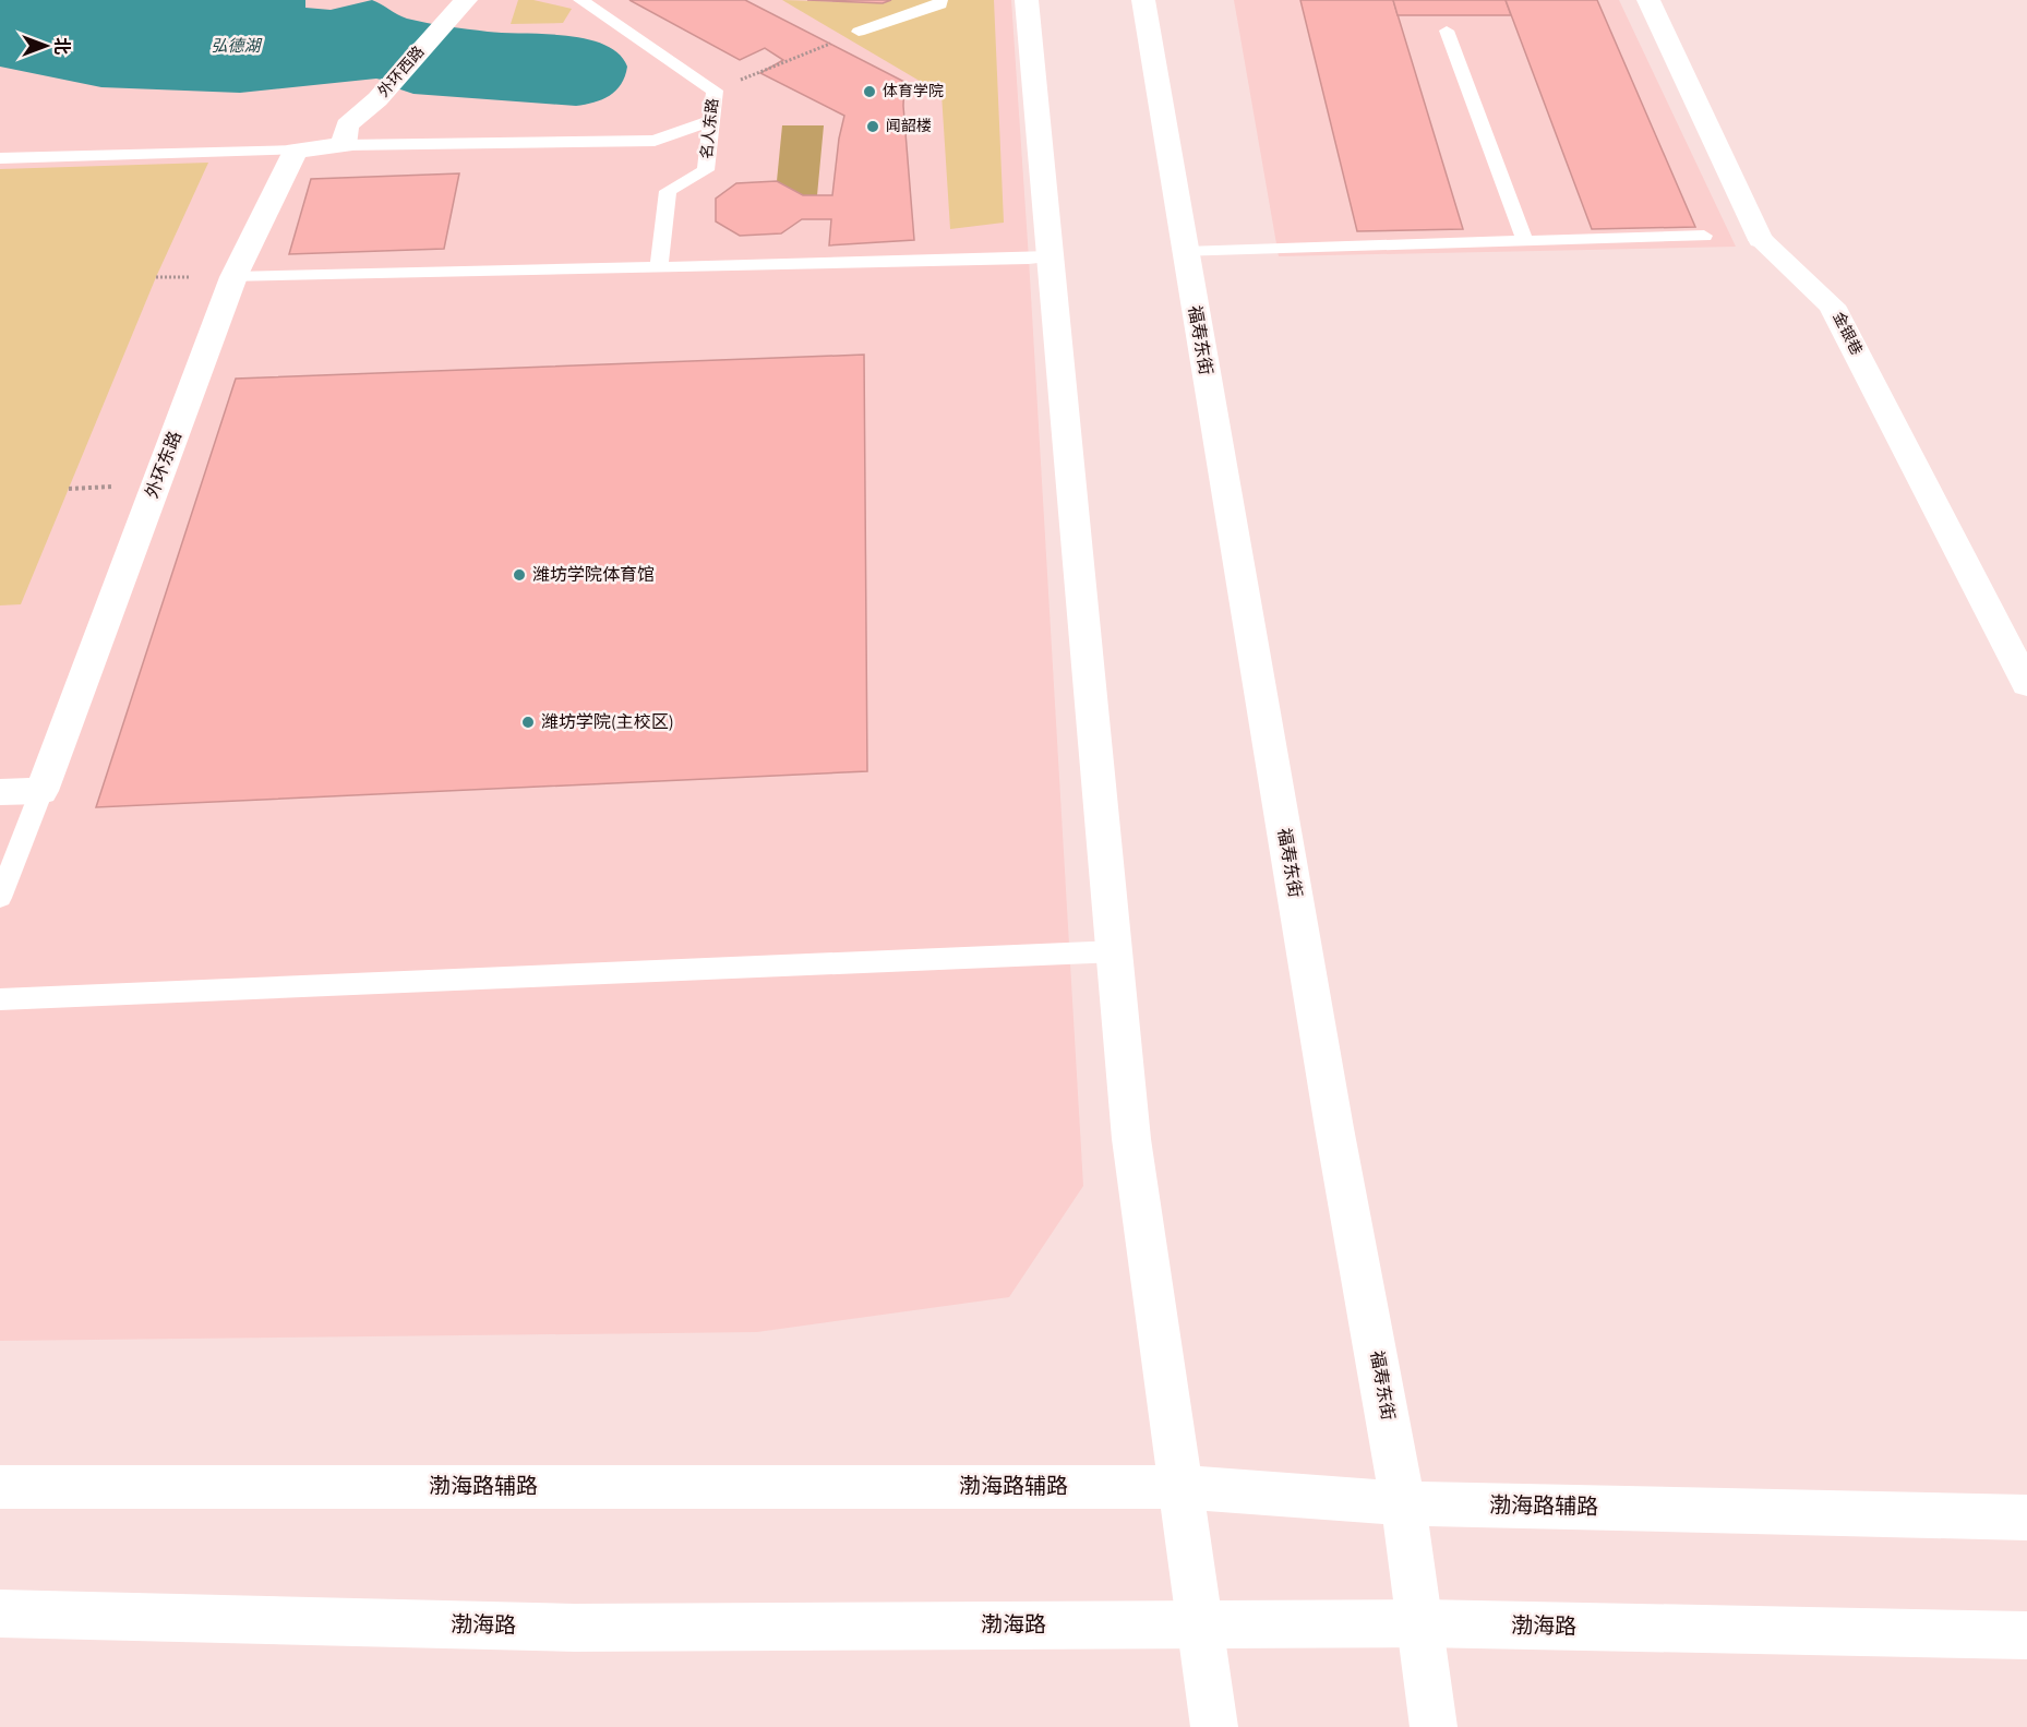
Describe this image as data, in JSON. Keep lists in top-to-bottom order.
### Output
{
  "streets": {
    "main road": [
      "外环西路",
      "金银巷",
      "福寿东街",
      "外环东路",
      "渤海路辅路",
      "渤海路"
    ],
    "lane": ["名人东路"]
  },
  "crossings": [
    ["福寿东街", "渤海路辅路"],
    ["福寿东街", "渤海路"]
  ],
  "water": ["弘德湖"],
  "places": [
    "体育学院",
    "闻韶楼",
    "潍坊学院体育馆",
    "潍坊学院(主校区)"
  ],
  "north": "right"
}
